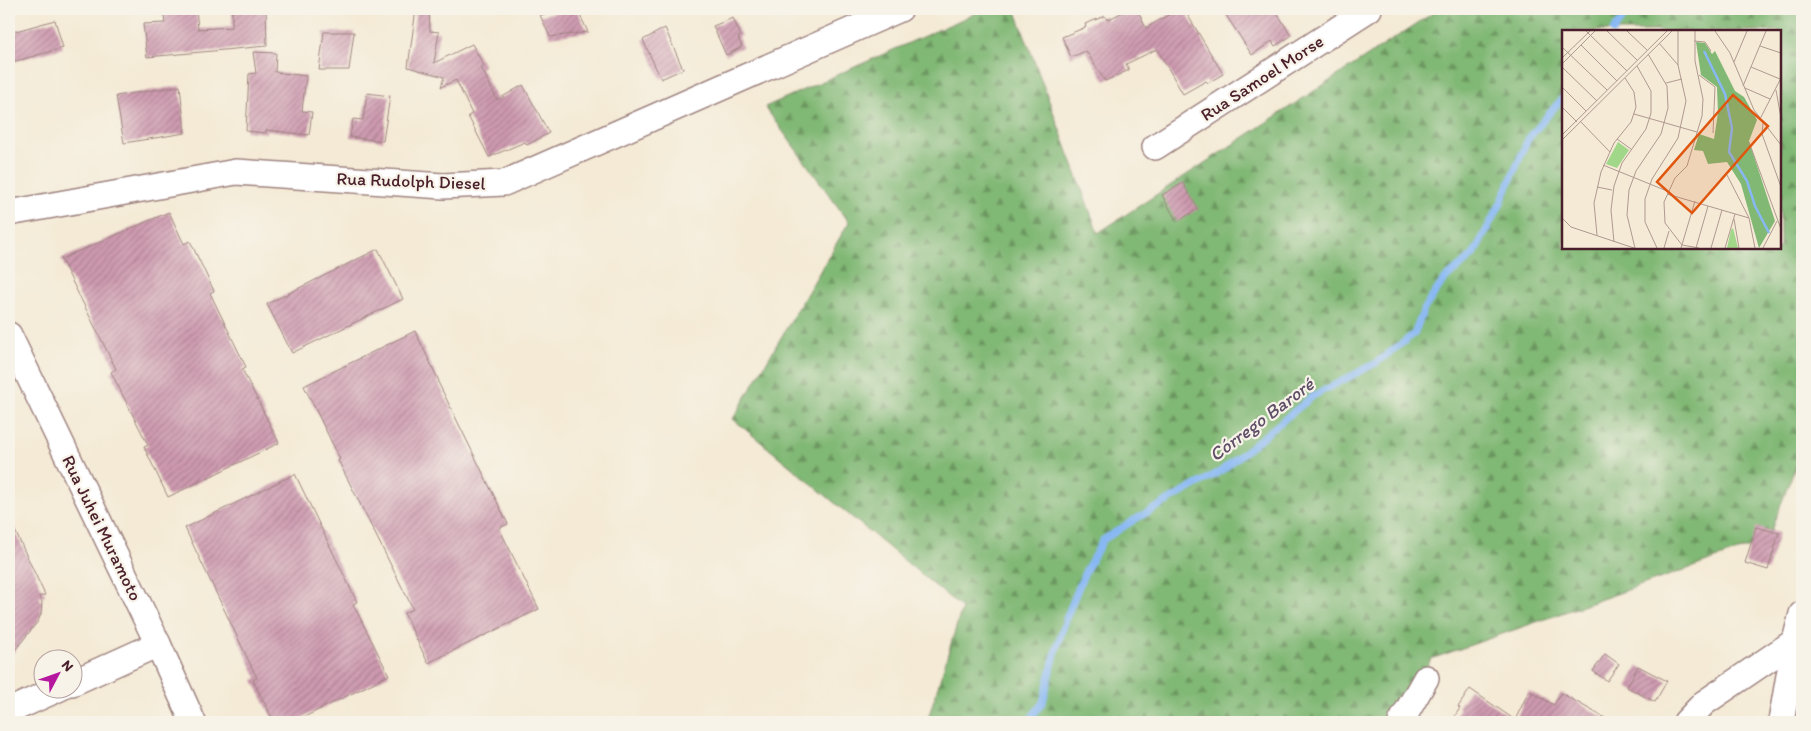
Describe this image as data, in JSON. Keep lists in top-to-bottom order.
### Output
{
  "streets": {
    "street": ["Rua Samoel Morse", "Rua Rudolph Diesel", "Rua Juhei Muramoto"]
  },
  "water": ["Córrego Baroré"],
  "north": "top right"
}
